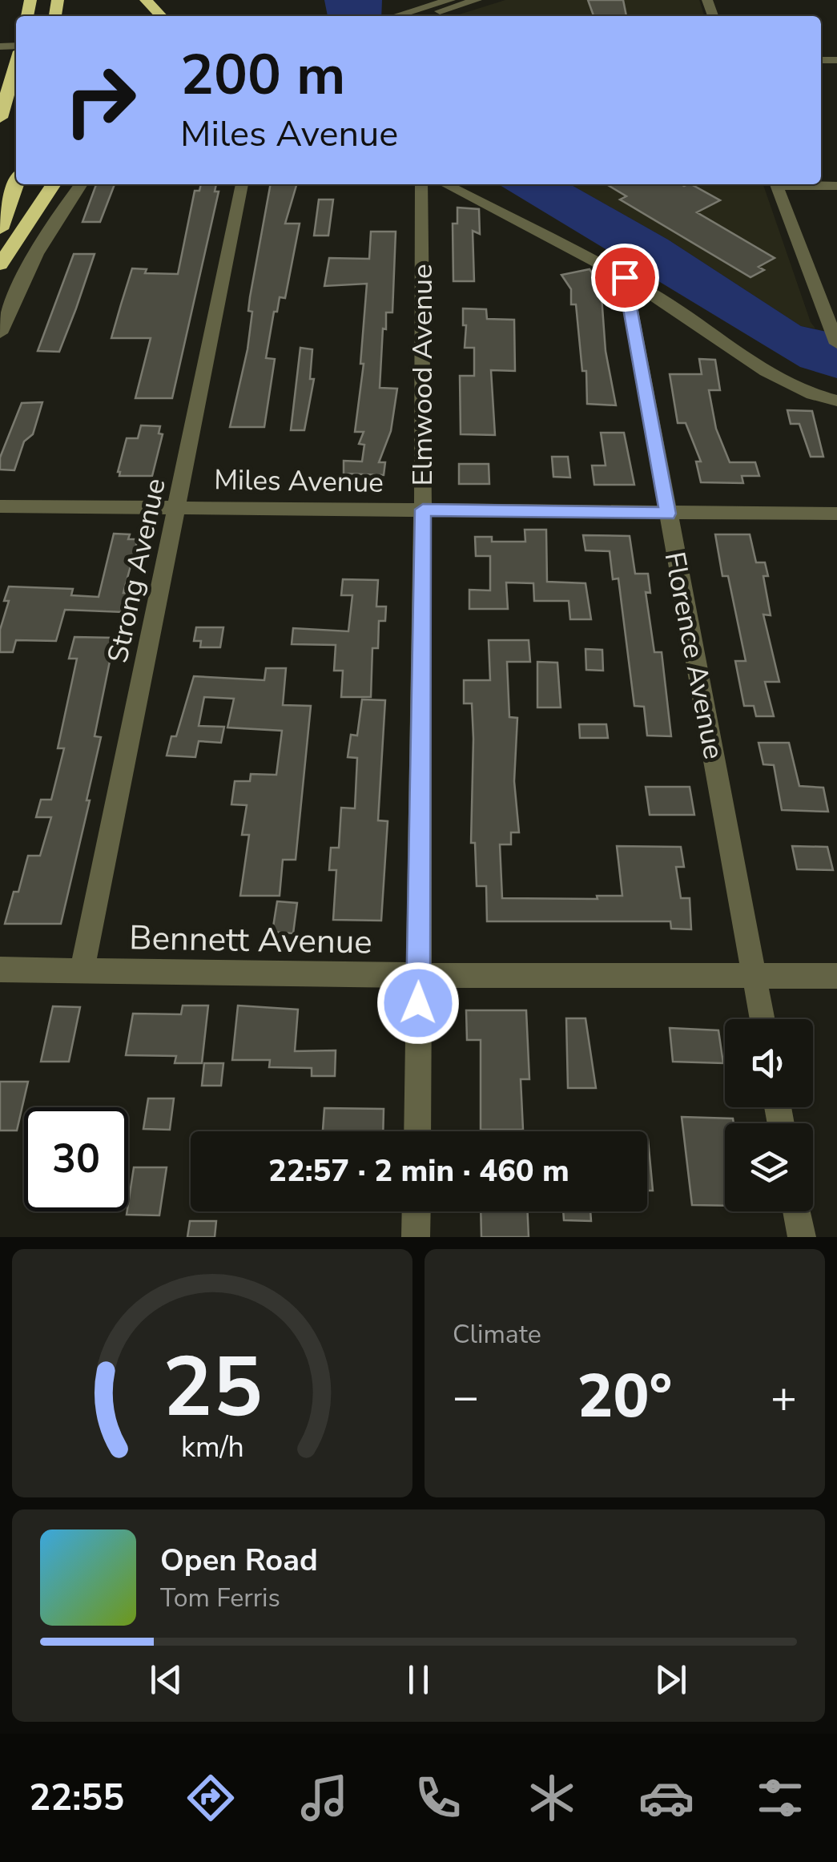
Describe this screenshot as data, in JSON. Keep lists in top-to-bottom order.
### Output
{
  "streets": {
    "street": [
      "Elmwood Avenue",
      "Miles Avenue",
      "Strong Avenue",
      "Florence Avenue",
      "Bennett Avenue"
    ]
  },
  "crossings": [
    ["Elmwood Avenue", "Miles Avenue"],
    ["Elmwood Avenue", "Bennett Avenue"],
    ["Miles Avenue", "Strong Avenue"],
    ["Miles Avenue", "Florence Avenue"],
    ["Strong Avenue", "Bennett Avenue"],
    ["Florence Avenue", "Bennett Avenue"]
  ],
  "page": {
    "turn": ["200 m", "Miles Avenue"],
    "limit": "30",
    "trip": "22:57 · 2 min · 460 m",
    "tile": "Climate",
    "heat": ["−", "20°", "+"],
    "song": ["Open Road", "Tom Ferris"],
    "tabs": "22:55",
    "gauge": ["25", "km/h"]
  }
}
